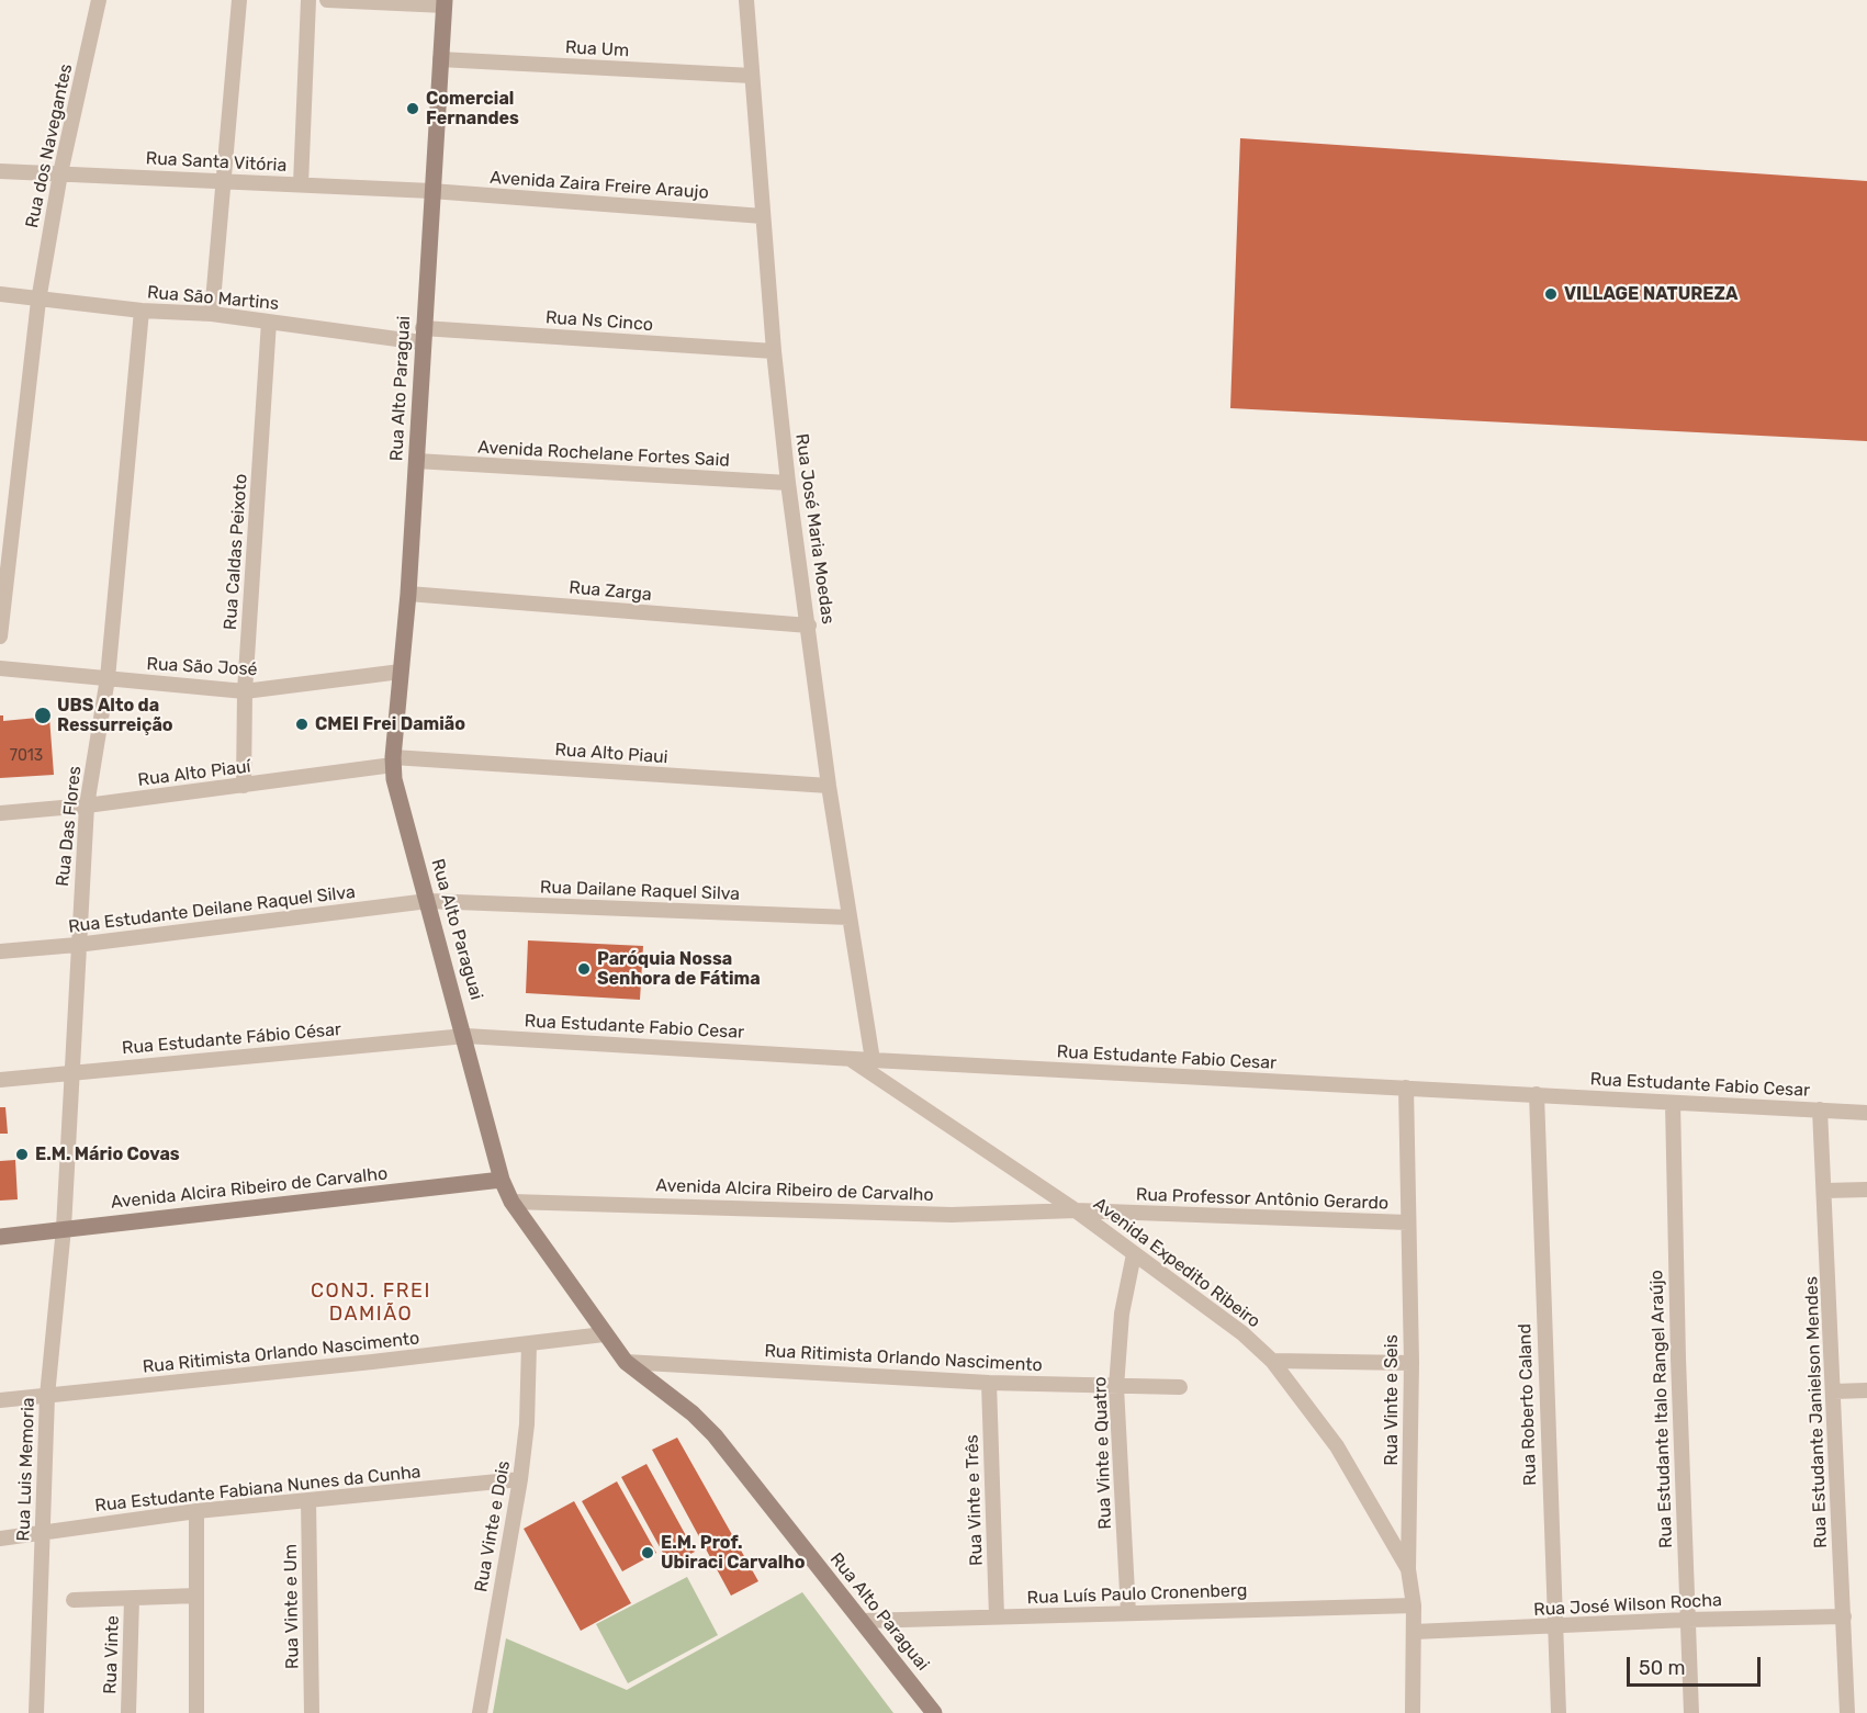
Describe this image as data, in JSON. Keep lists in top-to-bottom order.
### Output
{
  "streets": {
    "street": [
      "Rua Um",
      "Rua dos Navegantes",
      "Rua Santa Vitória",
      "Avenida Zaira Freire Araujo",
      "Rua São Martins",
      "Rua Ns Cinco",
      "Rua Alto Paraguai",
      "Avenida Rochelane Fortes Said",
      "Rua José Maria Moedas",
      "Rua Caldas Peixoto",
      "Rua Zarga",
      "Rua São José",
      "Rua Alto Piaui",
      "Rua Alto Piauí",
      "Rua Das Flores",
      "Rua Dailane Raquel Silva",
      "Rua Estudante Deilane Raquel Silva",
      "Rua Estudante Fabio Cesar",
      "Rua Estudante Fábio César",
      "Avenida Alcira Ribeiro de Carvalho",
      "Rua Professor Antônio Gerardo",
      "Avenida Expedito Ribeiro",
      "Rua Ritimista Orlando Nascimento",
      "Rua Vinte e Seis",
      "Rua Roberto Caland",
      "Rua Estudante Italo Rangel Araújo",
      "Rua Estudante Janielson Mendes",
      "Rua Vinte e Quatro",
      "Rua Luis Memoria",
      "Rua Estudante Fabiana Nunes da Cunha",
      "Rua Vinte e Três",
      "Rua Vinte e Dois",
      "Rua Luís Paulo Cronenberg",
      "Rua José Wilson Rocha",
      "Rua Vinte e Um",
      "Rua Vinte"
    ]
  },
  "crossings": [
    ["Rua Um", "Rua Alto Paraguai"],
    ["Rua Um", "Rua José Maria Moedas"],
    ["Rua dos Navegantes", "Rua Santa Vitória"],
    ["Rua dos Navegantes", "Rua São Martins"],
    ["Rua Santa Vitória", "Avenida Zaira Freire Araujo"],
    ["Rua Santa Vitória", "Rua Alto Paraguai"],
    ["Avenida Zaira Freire Araujo", "Rua Alto Paraguai"],
    ["Avenida Zaira Freire Araujo", "Rua José Maria Moedas"],
    ["Rua São Martins", "Rua Ns Cinco"],
    ["Rua São Martins", "Rua Alto Paraguai"],
    ["Rua São Martins", "Rua Caldas Peixoto"],
    ["Rua São Martins", "Rua Das Flores"],
    ["Rua Ns Cinco", "Rua Alto Paraguai"],
    ["Rua Ns Cinco", "Rua José Maria Moedas"],
    ["Rua Alto Paraguai", "Avenida Rochelane Fortes Said"],
    ["Rua Alto Paraguai", "Rua Zarga"],
    ["Rua Alto Paraguai", "Rua São José"],
    ["Rua Alto Paraguai", "Rua Alto Piaui"],
    ["Rua Alto Paraguai", "Rua Alto Piauí"],
    ["Rua Alto Paraguai", "Rua Dailane Raquel Silva"],
    ["Rua Alto Paraguai", "Rua Estudante Deilane Raquel Silva"],
    ["Rua Alto Paraguai", "Rua Estudante Fabio Cesar"],
    ["Rua Alto Paraguai", "Rua Estudante Fábio César"],
    ["Rua Alto Paraguai", "Avenida Alcira Ribeiro de Carvalho"],
    ["Rua Alto Paraguai", "Rua Ritimista Orlando Nascimento"],
    ["Rua Alto Paraguai", "Rua Luís Paulo Cronenberg"],
    ["Avenida Rochelane Fortes Said", "Rua José Maria Moedas"],
    ["Rua José Maria Moedas", "Rua Zarga"],
    ["Rua José Maria Moedas", "Rua Alto Piaui"],
    ["Rua José Maria Moedas", "Rua Dailane Raquel Silva"],
    ["Rua José Maria Moedas", "Rua Estudante Fabio Cesar"],
    ["Rua Caldas Peixoto", "Rua São José"],
    ["Rua Caldas Peixoto", "Rua Alto Piauí"],
    ["Rua São José", "Rua Das Flores"],
    ["Rua Alto Piaui", "Rua Alto Piauí"],
    ["Rua Alto Piauí", "Rua Das Flores"],
    ["Rua Das Flores", "Rua Estudante Deilane Raquel Silva"],
    ["Rua Das Flores", "Rua Estudante Fábio César"],
    ["Rua Das Flores", "Avenida Alcira Ribeiro de Carvalho"],
    ["Rua Das Flores", "Rua Luis Memoria"],
    ["Rua Dailane Raquel Silva", "Rua Estudante Deilane Raquel Silva"],
    ["Rua Estudante Fabio Cesar", "Rua Estudante Fábio César"],
    ["Rua Estudante Fabio Cesar", "Avenida Expedito Ribeiro"],
    ["Rua Estudante Fabio Cesar", "Rua Vinte e Seis"],
    ["Rua Estudante Fabio Cesar", "Rua Roberto Caland"],
    ["Rua Estudante Fabio Cesar", "Rua Estudante Italo Rangel Araújo"],
    ["Rua Estudante Fabio Cesar", "Rua Estudante Janielson Mendes"],
    ["Avenida Alcira Ribeiro de Carvalho", "Rua Professor Antônio Gerardo"],
    ["Avenida Alcira Ribeiro de Carvalho", "Avenida Expedito Ribeiro"],
    ["Avenida Alcira Ribeiro de Carvalho", "Rua Luis Memoria"],
    ["Rua Professor Antônio Gerardo", "Avenida Expedito Ribeiro"],
    ["Rua Professor Antônio Gerardo", "Rua Vinte e Seis"],
    ["Avenida Expedito Ribeiro", "Rua Vinte e Seis"],
    ["Avenida Expedito Ribeiro", "Rua Vinte e Quatro"],
    ["Rua Ritimista Orlando Nascimento", "Rua Vinte e Quatro"],
    ["Rua Ritimista Orlando Nascimento", "Rua Luis Memoria"],
    ["Rua Ritimista Orlando Nascimento", "Rua Vinte e Três"],
    ["Rua Ritimista Orlando Nascimento", "Rua Vinte e Dois"],
    ["Rua Vinte e Seis", "Rua Luís Paulo Cronenberg"],
    ["Rua Vinte e Seis", "Rua José Wilson Rocha"],
    ["Rua Roberto Caland", "Rua José Wilson Rocha"],
    ["Rua Estudante Italo Rangel Araújo", "Rua José Wilson Rocha"],
    ["Rua Estudante Janielson Mendes", "Rua José Wilson Rocha"],
    ["Rua Vinte e Quatro", "Rua Luís Paulo Cronenberg"],
    ["Rua Luis Memoria", "Rua Estudante Fabiana Nunes da Cunha"],
    ["Rua Estudante Fabiana Nunes da Cunha", "Rua Vinte e Dois"],
    ["Rua Estudante Fabiana Nunes da Cunha", "Rua Vinte e Um"],
    ["Rua Vinte e Três", "Rua Luís Paulo Cronenberg"]
  ],
  "districts": ["CONJ. FREI DAMIÃO"],
  "places": [
    "Comercial Fernandes",
    "VILLAGE NATUREZA",
    "UBS Alto da Ressurreição",
    "CMEI Frei Damião",
    "Paróquia Nossa Senhora de Fátima",
    "E.M. Mário Covas",
    "E.M. Prof. Ubiraci Carvalho"
  ],
  "house_numbers": ["7013"],
  "scale_bar": "50 m"
}
